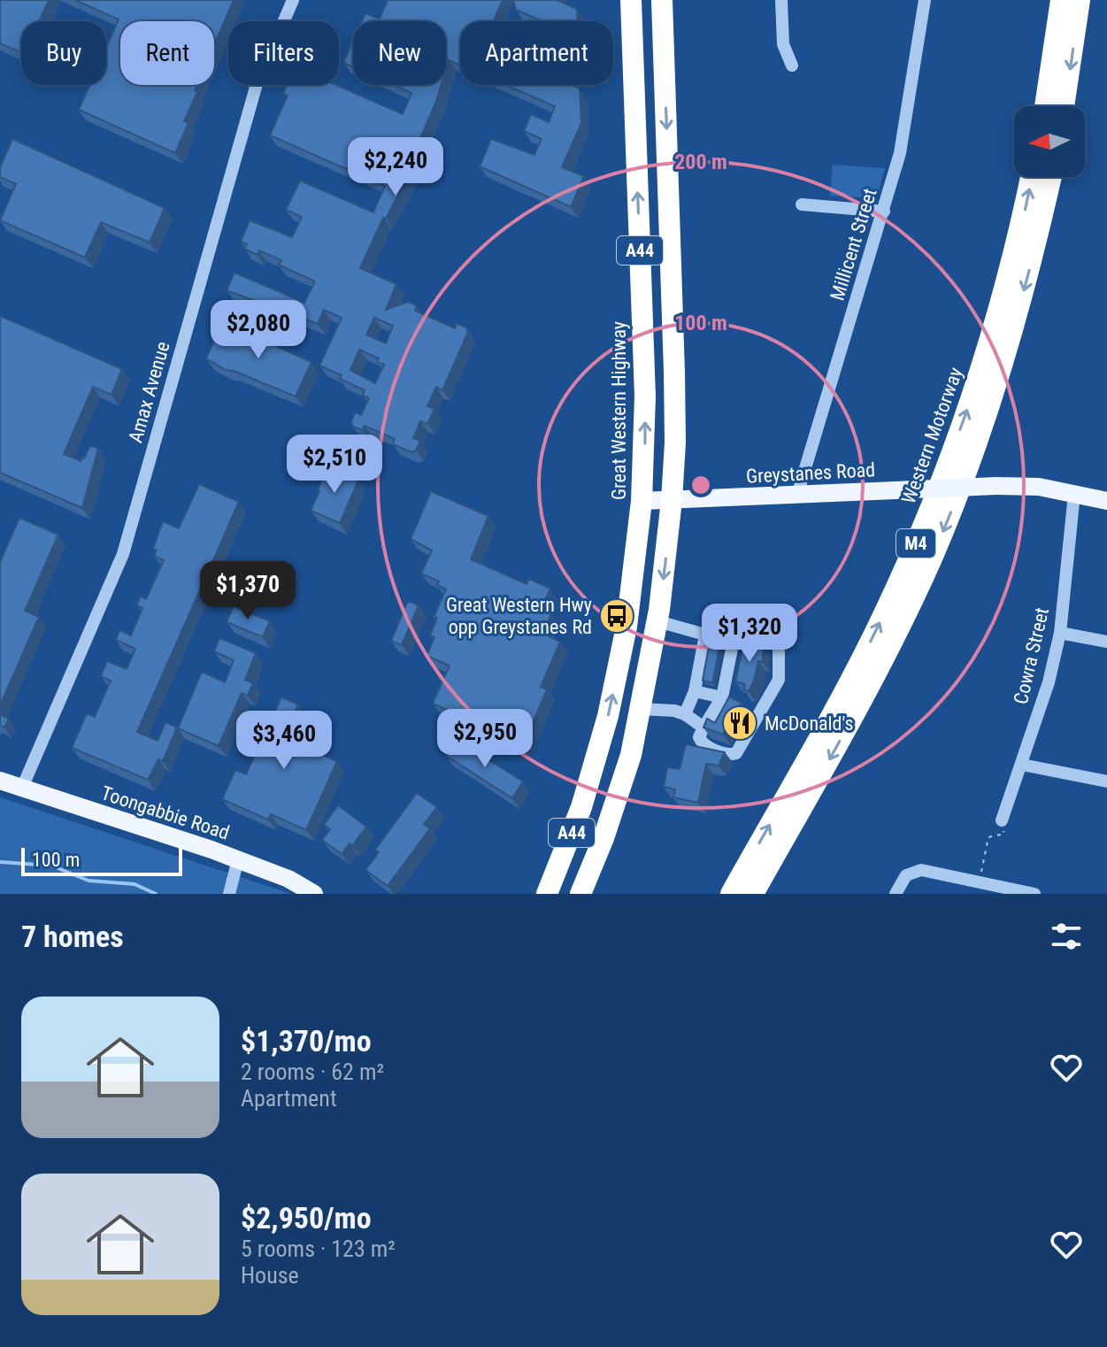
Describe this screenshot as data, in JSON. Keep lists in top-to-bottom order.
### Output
{
  "streets": {
    "highway": [
      "A44",
      "Great Western Highway",
      "Western Motorway",
      "M4"
    ],
    "main road": ["Greystanes Road", "Toongabbie Road"],
    "street": ["Millicent Street", "Amax Avenue", "Cowra Street"]
  },
  "crossings": [
    ["Millicent Street", "Greystanes Road"],
    ["A44", "Greystanes Road"],
    ["Amax Avenue", "Toongabbie Road"],
    ["Great Western Highway", "Greystanes Road"],
    ["Greystanes Road", "Cowra Street"]
  ],
  "places": {
    "bus stop": ["Great Western Hwy opp Greystanes Rd"],
    "restaurant": ["McDonald's"]
  },
  "scale_bar": "100 m",
  "north": "left",
  "page": {
    "chip": [
      "Buy",
      "Rent",
      "Filters",
      "New",
      "Apartment"
    ],
    "price": [
      "$2,240",
      "$2,080",
      "$2,510",
      "$1,370",
      "$1,320",
      "$2,950",
      "$3,460"
    ],
    "scale": "100 m",
    "heading": "7 homes",
    "list": [
      {
        "name": "$1,370/mo",
        "note": "2 rooms · 62 m² · Apartment"
      },
      {
        "name": "$2,950/mo",
        "note": "5 rooms · 123 m² · House"
      }
    ]
  },
  "rings": ["200 m", "100 m"]
}
